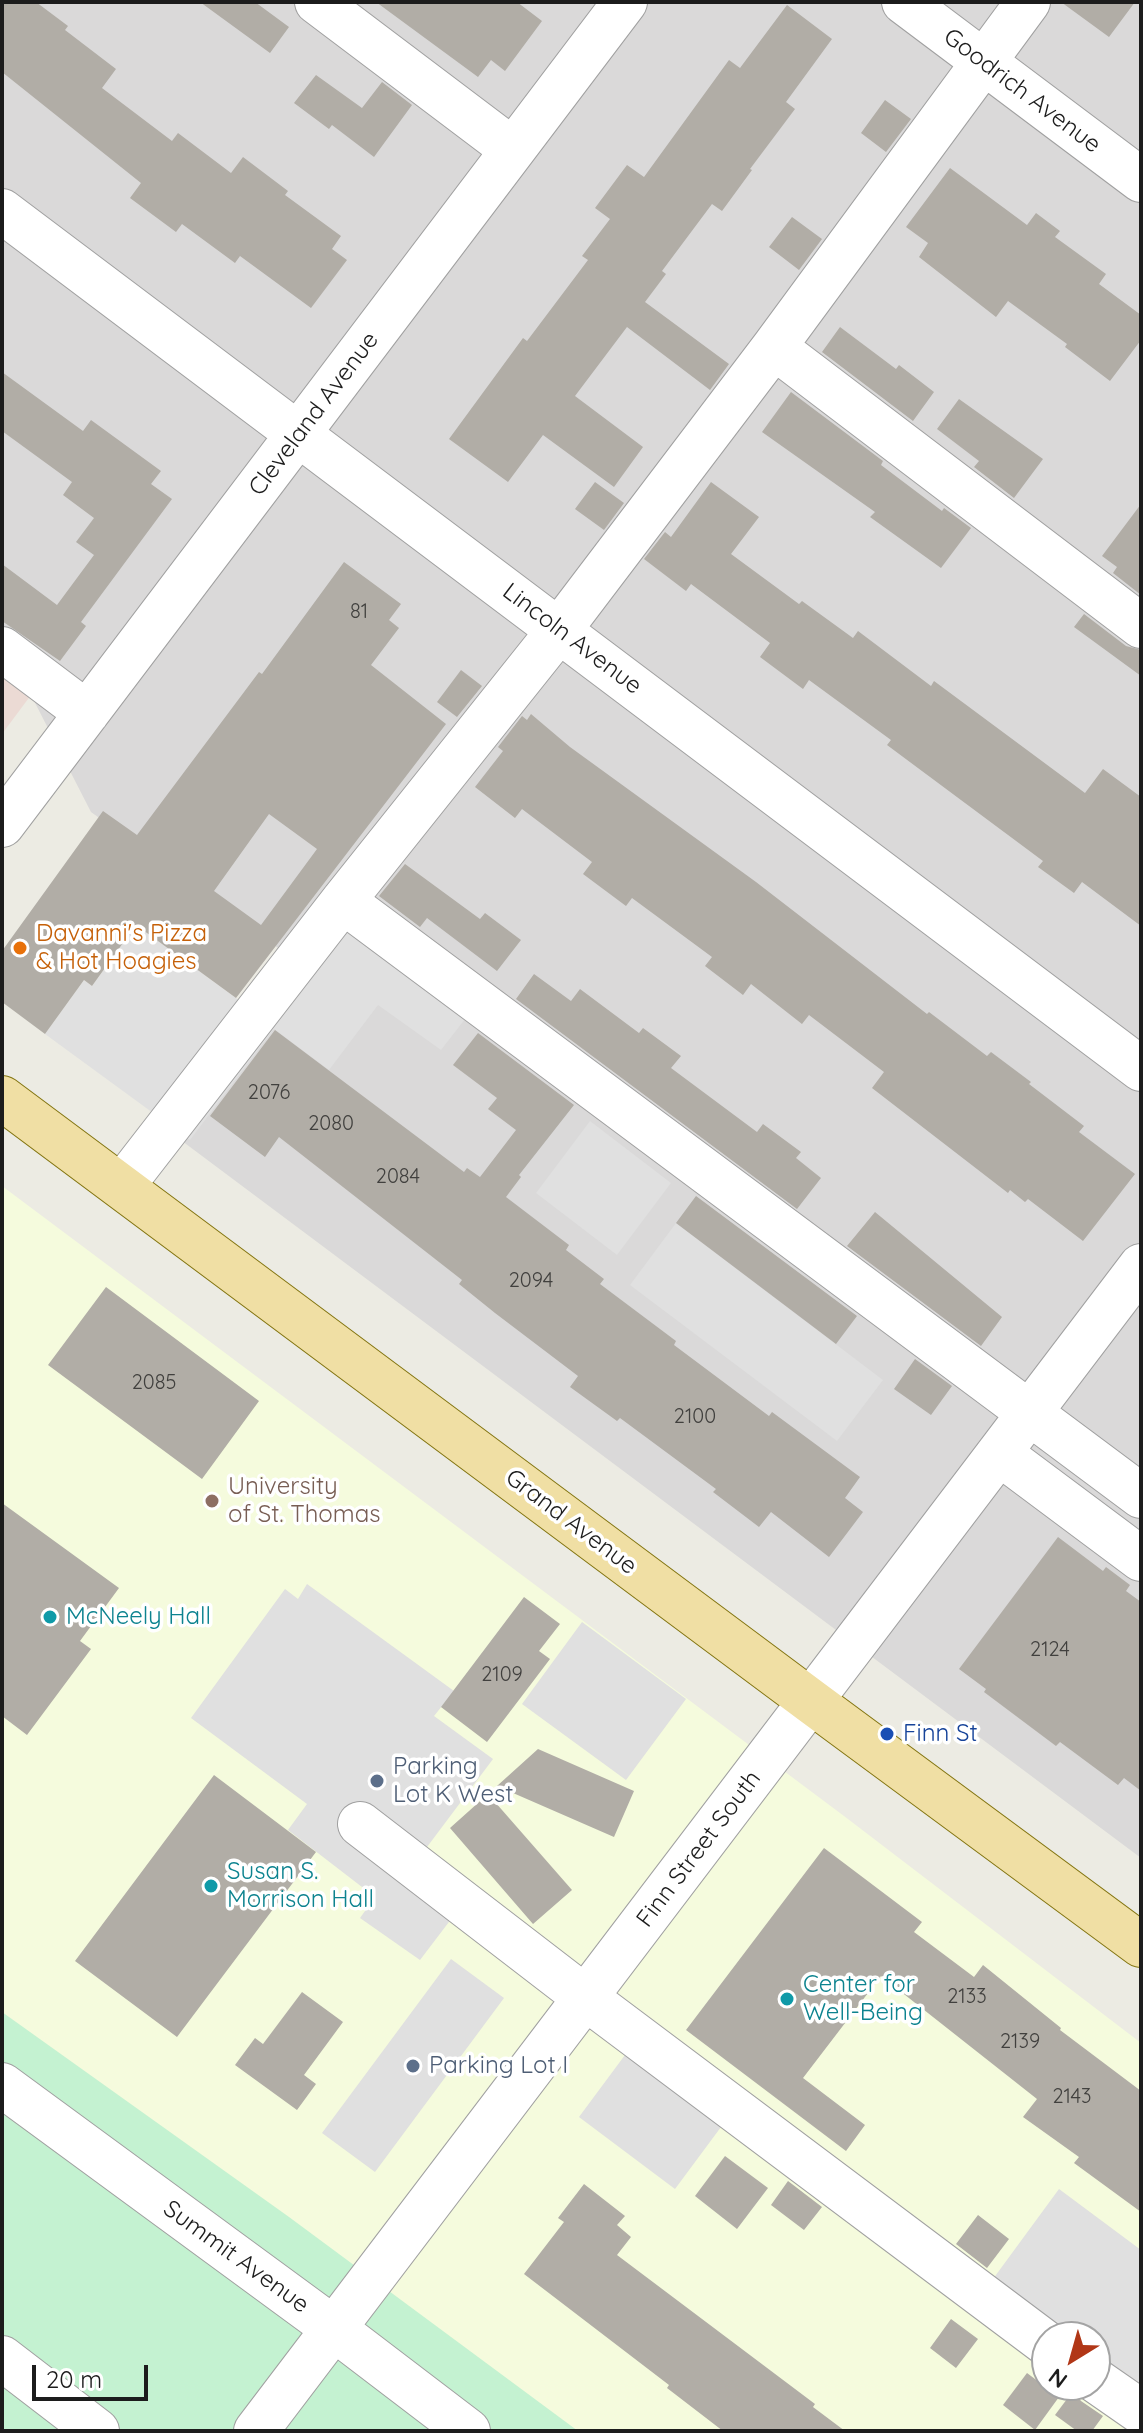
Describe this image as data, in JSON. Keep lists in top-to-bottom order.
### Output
{
  "streets": {
    "main road": ["Grand Avenue"],
    "street": [
      "Goodrich Avenue",
      "Cleveland Avenue",
      "Lincoln Avenue",
      "Finn Street South",
      "Summit Avenue"
    ]
  },
  "crossings": [
    ["Cleveland Avenue", "Lincoln Avenue"],
    ["Grand Avenue", "Finn Street South"],
    ["Finn Street South", "Summit Avenue"]
  ],
  "places": [
    "Davanni's Pizza & Hot Hoagies",
    "University of St. Thomas",
    "McNeely Hall",
    "Finn St",
    "Parking Lot K West",
    "Susan S. Morrison Hall",
    "Center for Well-Being",
    "Parking Lot I"
  ],
  "house_numbers": [
    "81",
    "2076",
    "2080",
    "2084",
    "2094",
    "2085",
    "2100",
    "2124",
    "2109",
    "2133",
    "2139",
    "2143"
  ],
  "scale_bar": "20 m",
  "north": "bottom left"
}
